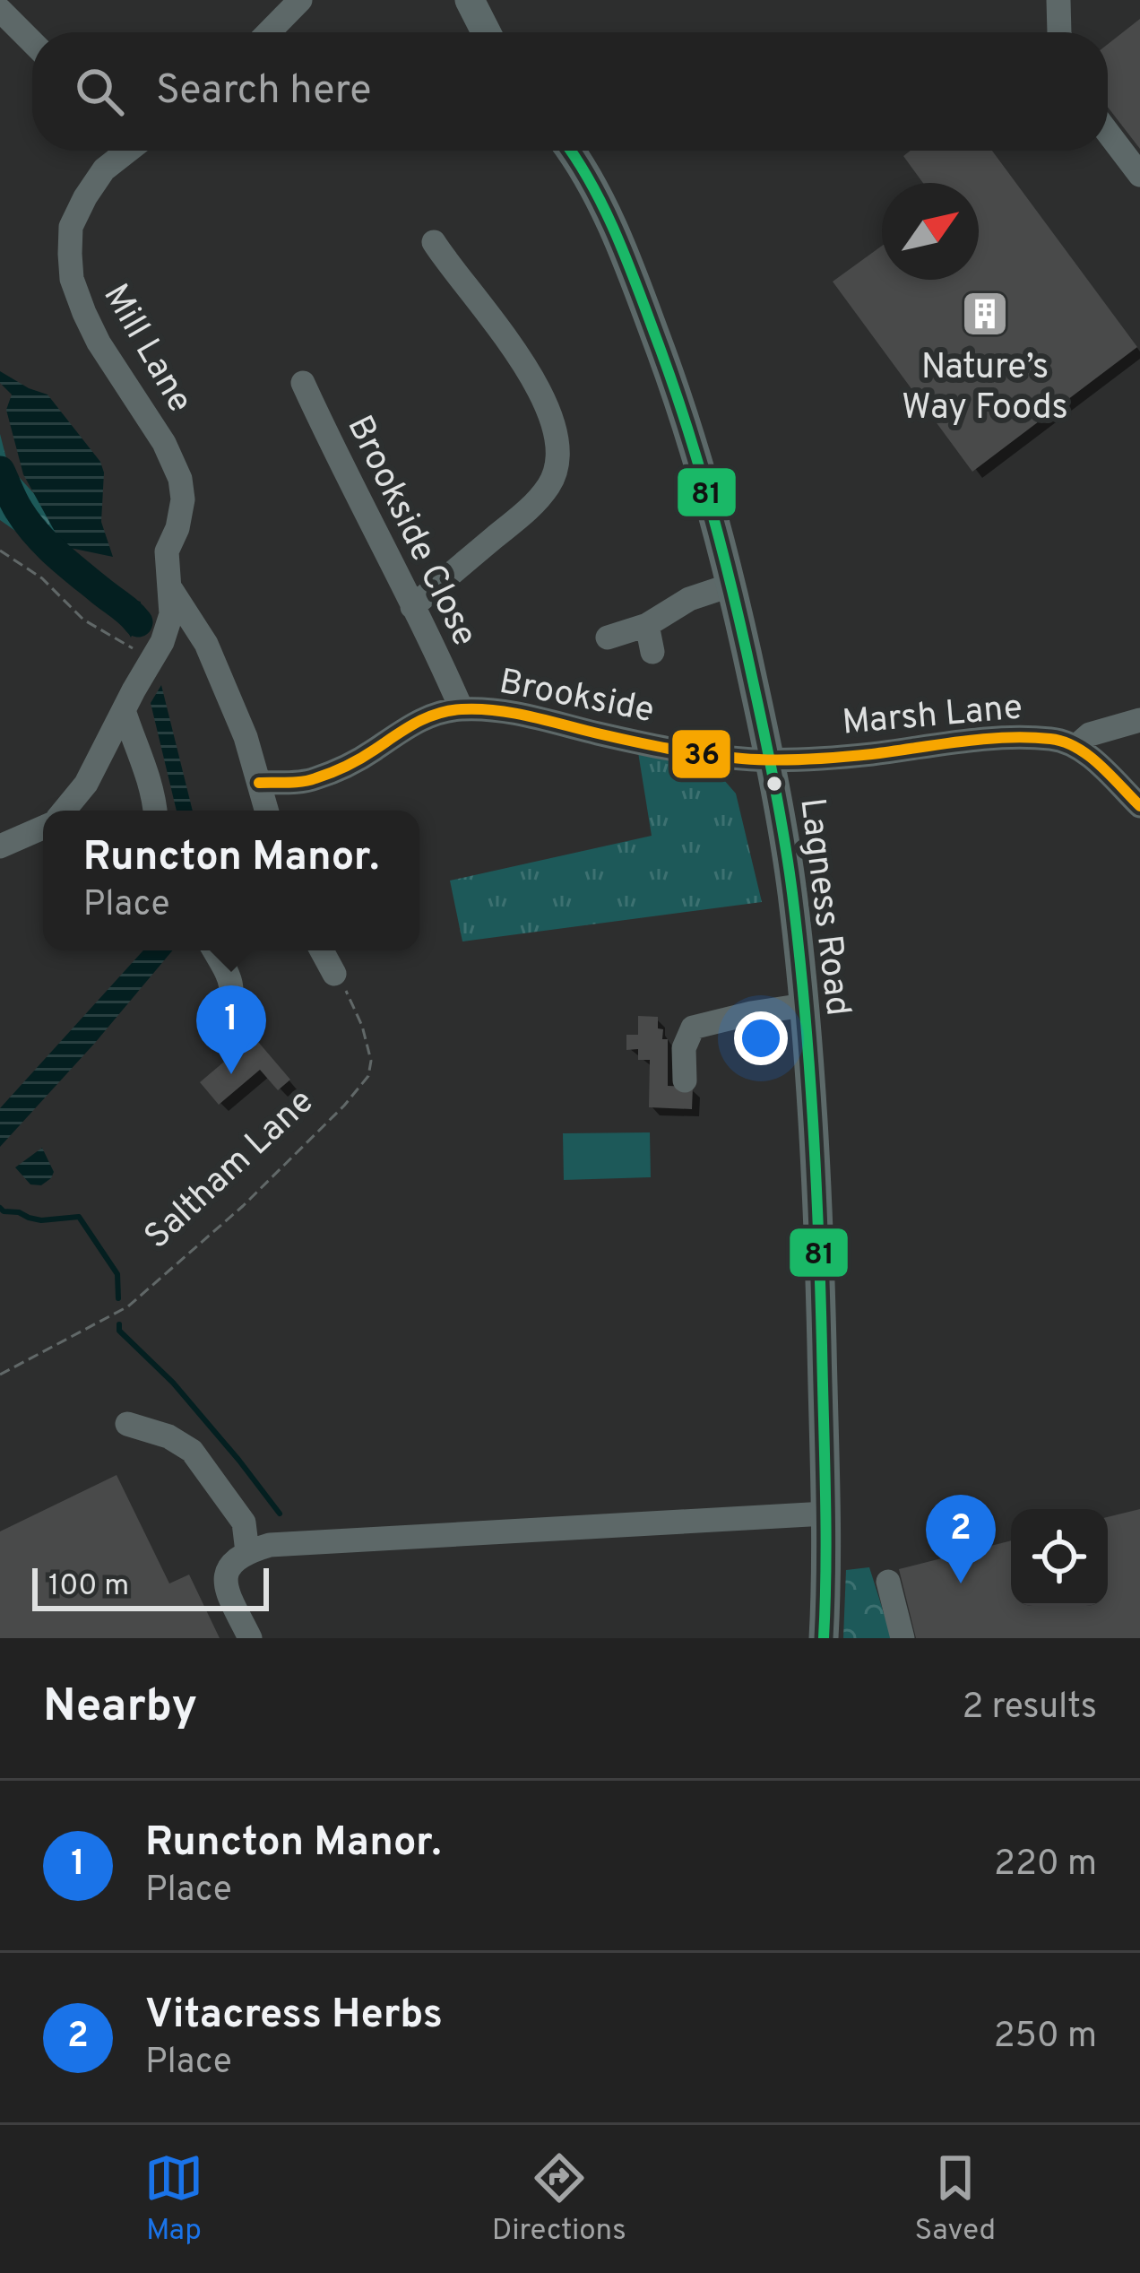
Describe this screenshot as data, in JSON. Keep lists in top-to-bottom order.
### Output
{
  "streets": {
    "main road": ["Lagness Road"],
    "street": [
      "Mill Lane",
      "Brookside Close",
      "Brookside",
      "Marsh Lane"
    ],
    "path": ["Saltham Lane"]
  },
  "crossings": [
    ["Brookside Close", "Brookside"],
    ["Brookside", "Marsh Lane"],
    ["Brookside", "Lagness Road"],
    ["Marsh Lane", "Lagness Road"]
  ],
  "places": {
    "building": ["Nature’s Way Foods"]
  },
  "lines": ["transit line 81", "transit line 36"],
  "scale_bar": "100 m",
  "north": "top right",
  "page": {
    "search": "Search here",
    "popup": ["Runcton Manor.", "Place"],
    "pins": ["1", "2"],
    "scale": "100 m",
    "heading": ["Nearby", "2 results"],
    "list": [
      {
        "mark": "1",
        "name": "Runcton Manor.",
        "note": "Place",
        "value": "220 m"
      },
      {
        "mark": "2",
        "name": "Vitacress Herbs",
        "note": "Place",
        "value": "250 m"
      }
    ],
    "nav": ["Map", "Directions", "Saved"]
  }
}
